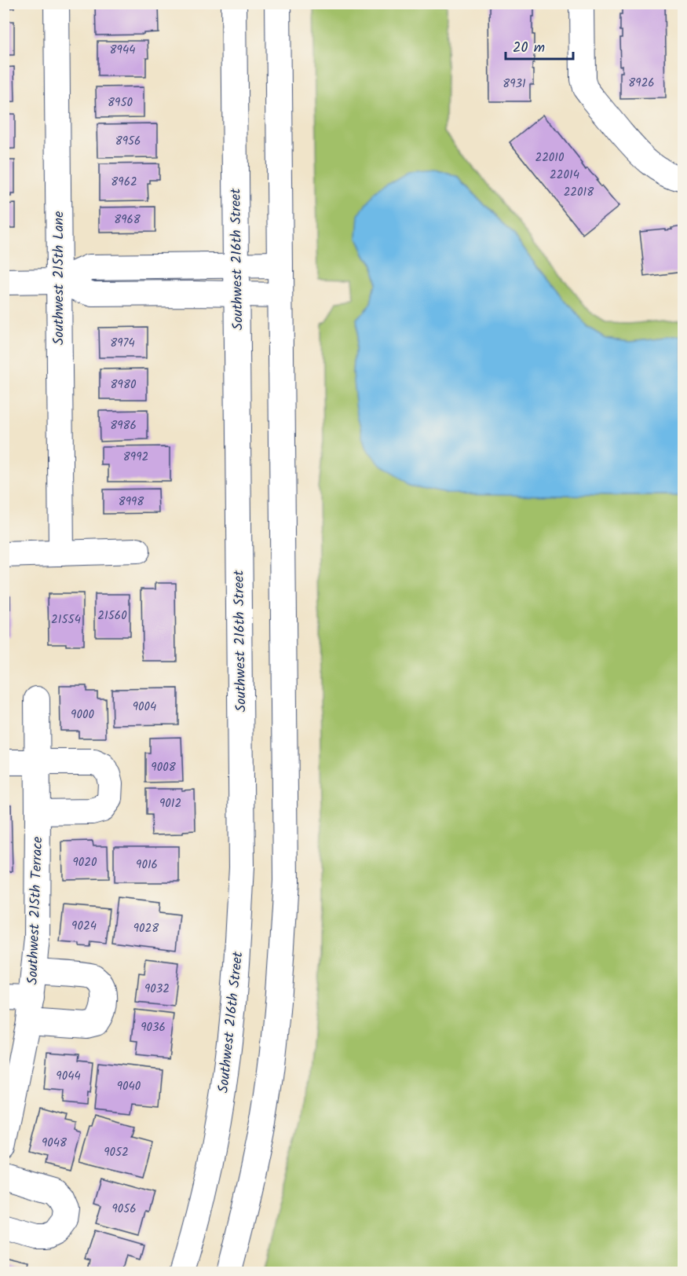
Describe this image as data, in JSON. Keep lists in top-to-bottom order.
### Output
{
  "streets": {
    "street": ["Southwest 216th Street", "Southwest 215th Lane", "Southwest 215th Terrace"]
  },
  "house_numbers": [
    "8944",
    "8926",
    "8931",
    "8950",
    "8956",
    "22010",
    "22014",
    "8962",
    "22018",
    "8968",
    "8974",
    "8980",
    "8986",
    "8992",
    "8998",
    "21560",
    "21554",
    "9004",
    "9000",
    "9008",
    "9012",
    "9020",
    "9016",
    "9024",
    "9028",
    "9032",
    "9036",
    "9044",
    "9040",
    "9048",
    "9052",
    "9056"
  ],
  "scale_bar": "20 m"
}
